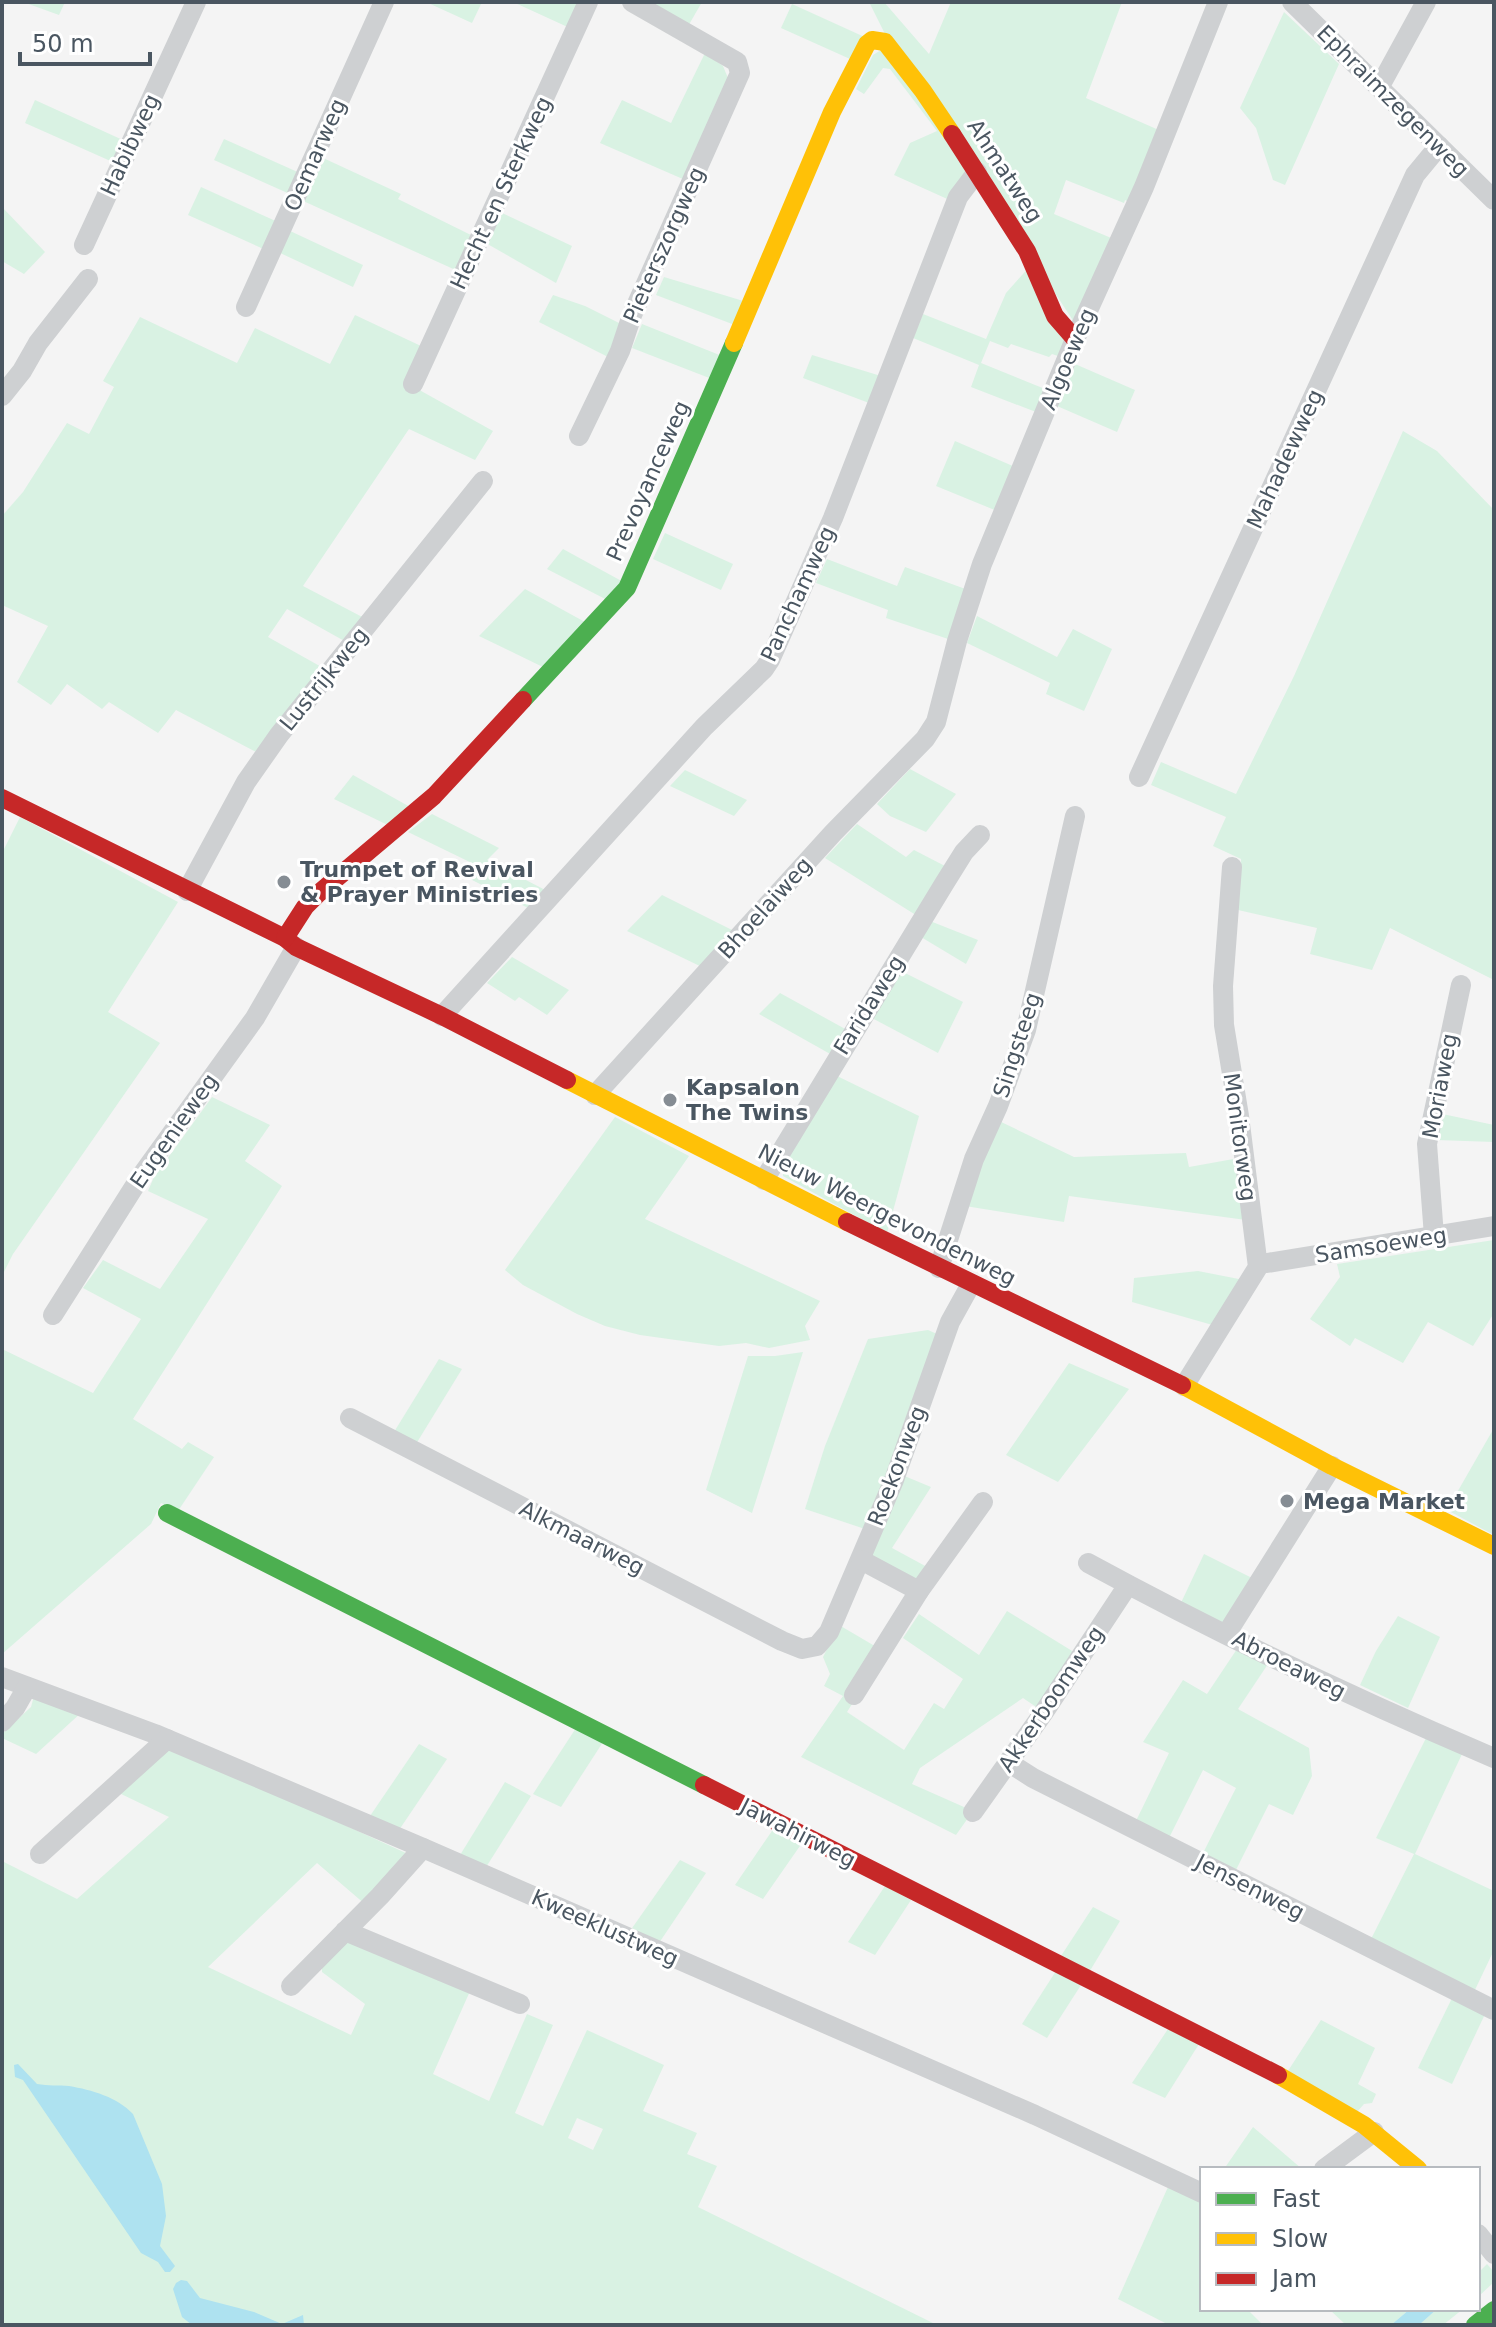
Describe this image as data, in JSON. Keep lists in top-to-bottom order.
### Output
{
  "streets": {
    "street": [
      "Ephraimzegenweg",
      "Habibweg",
      "Oemarweg",
      "Ahmatweg",
      "Hecht en Sterkweg",
      "Pieterszorgweg",
      "Algoeweg",
      "Mahadewweg",
      "Prevoyanceweg",
      "Panchamweg",
      "Lustrijkweg",
      "Bhoelaiweg",
      "Faridaweg",
      "Singsteeg",
      "Moriaweg",
      "Eugenieweg",
      "Monitorweg",
      "Nieuw Weergevondenweg",
      "Samsoeweg",
      "Roekonweg",
      "Alkmaarweg",
      "Abroeaweg",
      "Akkerboomweg",
      "Jawahirweg",
      "Jensenweg",
      "Kweeklustweg"
    ]
  },
  "crossings": [
    ["Ephraimzegenweg", "Mahadewweg"],
    ["Ahmatweg", "Algoeweg"],
    ["Ahmatweg", "Prevoyanceweg"],
    ["Ahmatweg", "Panchamweg"],
    ["Algoeweg", "Bhoelaiweg"],
    ["Prevoyanceweg", "Eugenieweg"],
    ["Prevoyanceweg", "Nieuw Weergevondenweg"],
    ["Panchamweg", "Nieuw Weergevondenweg"],
    ["Lustrijkweg", "Nieuw Weergevondenweg"],
    ["Bhoelaiweg", "Nieuw Weergevondenweg"],
    ["Faridaweg", "Nieuw Weergevondenweg"],
    ["Singsteeg", "Nieuw Weergevondenweg"],
    ["Moriaweg", "Samsoeweg"],
    ["Eugenieweg", "Nieuw Weergevondenweg"],
    ["Monitorweg", "Nieuw Weergevondenweg"],
    ["Nieuw Weergevondenweg", "Roekonweg"],
    ["Roekonweg", "Alkmaarweg"],
    ["Abroeaweg", "Akkerboomweg"],
    ["Akkerboomweg", "Jensenweg"]
  ],
  "places": ["Trumpet of Revival & Prayer Ministries", "Kapsalon The Twins", "Mega Market"],
  "legend": ["Fast", "Slow", "Jam"],
  "scale_bar": "50 m"
}
